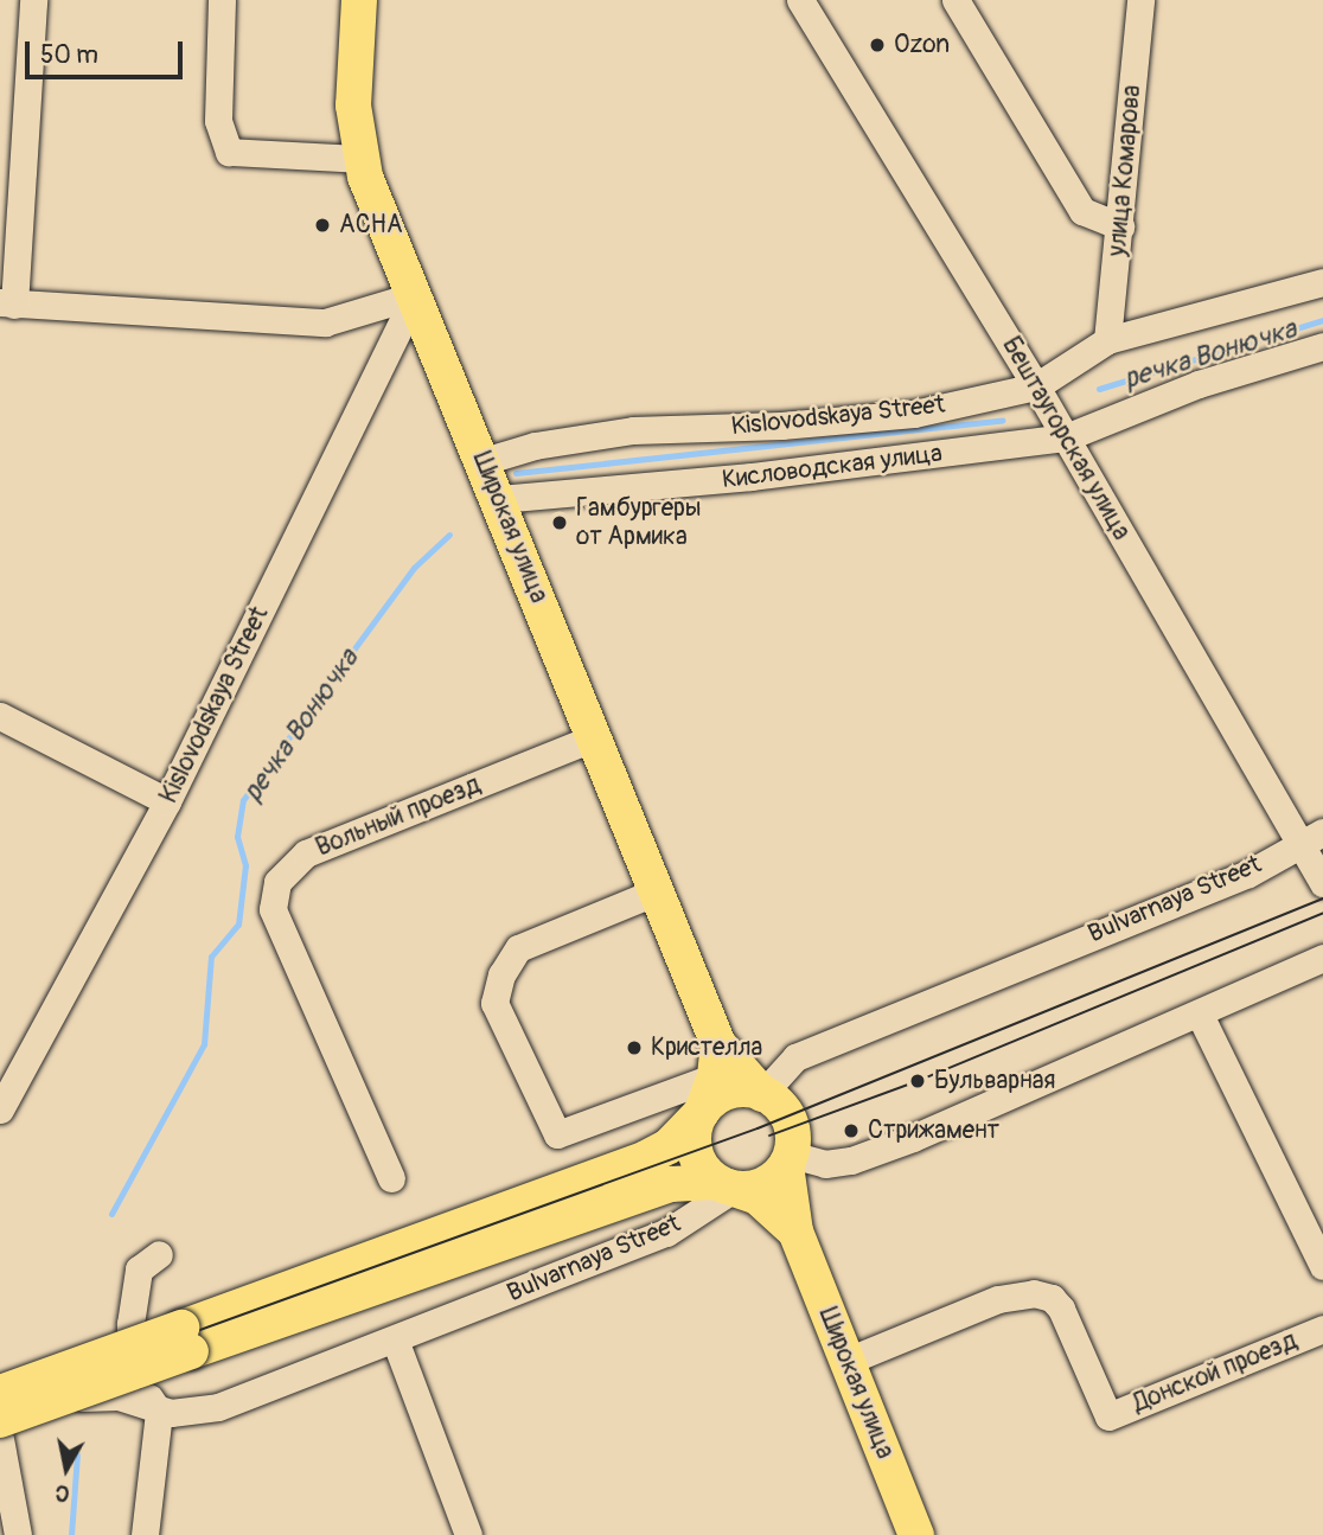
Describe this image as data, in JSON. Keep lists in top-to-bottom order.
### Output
{
  "streets": {
    "main road": ["Широкая улица", "Bulvarnaya Street"],
    "street": [
      "улица Комарова",
      "Kislovodskaya Street",
      "Бештаугорская улица",
      "Кисловодская улица",
      "Вольный проезд",
      "Донской проезд"
    ]
  },
  "crossings": [
    ["улица Комарова", "Kislovodskaya Street"],
    ["Kislovodskaya Street", "Бештаугорская улица"],
    ["Kislovodskaya Street", "Широкая улица"],
    ["Бештаугорская улица", "Кисловодская улица"],
    ["Бештаугорская улица", "Bulvarnaya Street"],
    ["Кисловодская улица", "Широкая улица"],
    ["Широкая улица", "Вольный проезд"],
    ["Широкая улица", "Bulvarnaya Street"],
    ["Широкая улица", "Донской проезд"]
  ],
  "water": ["речка Вонючка"],
  "places": [
    "Ozon",
    "АСНА",
    "Гамбургеры от Армика",
    "Кристелла",
    "Бульварная",
    "Стрижамент"
  ],
  "scale_bar": "50 m",
  "north": "bottom"
}
